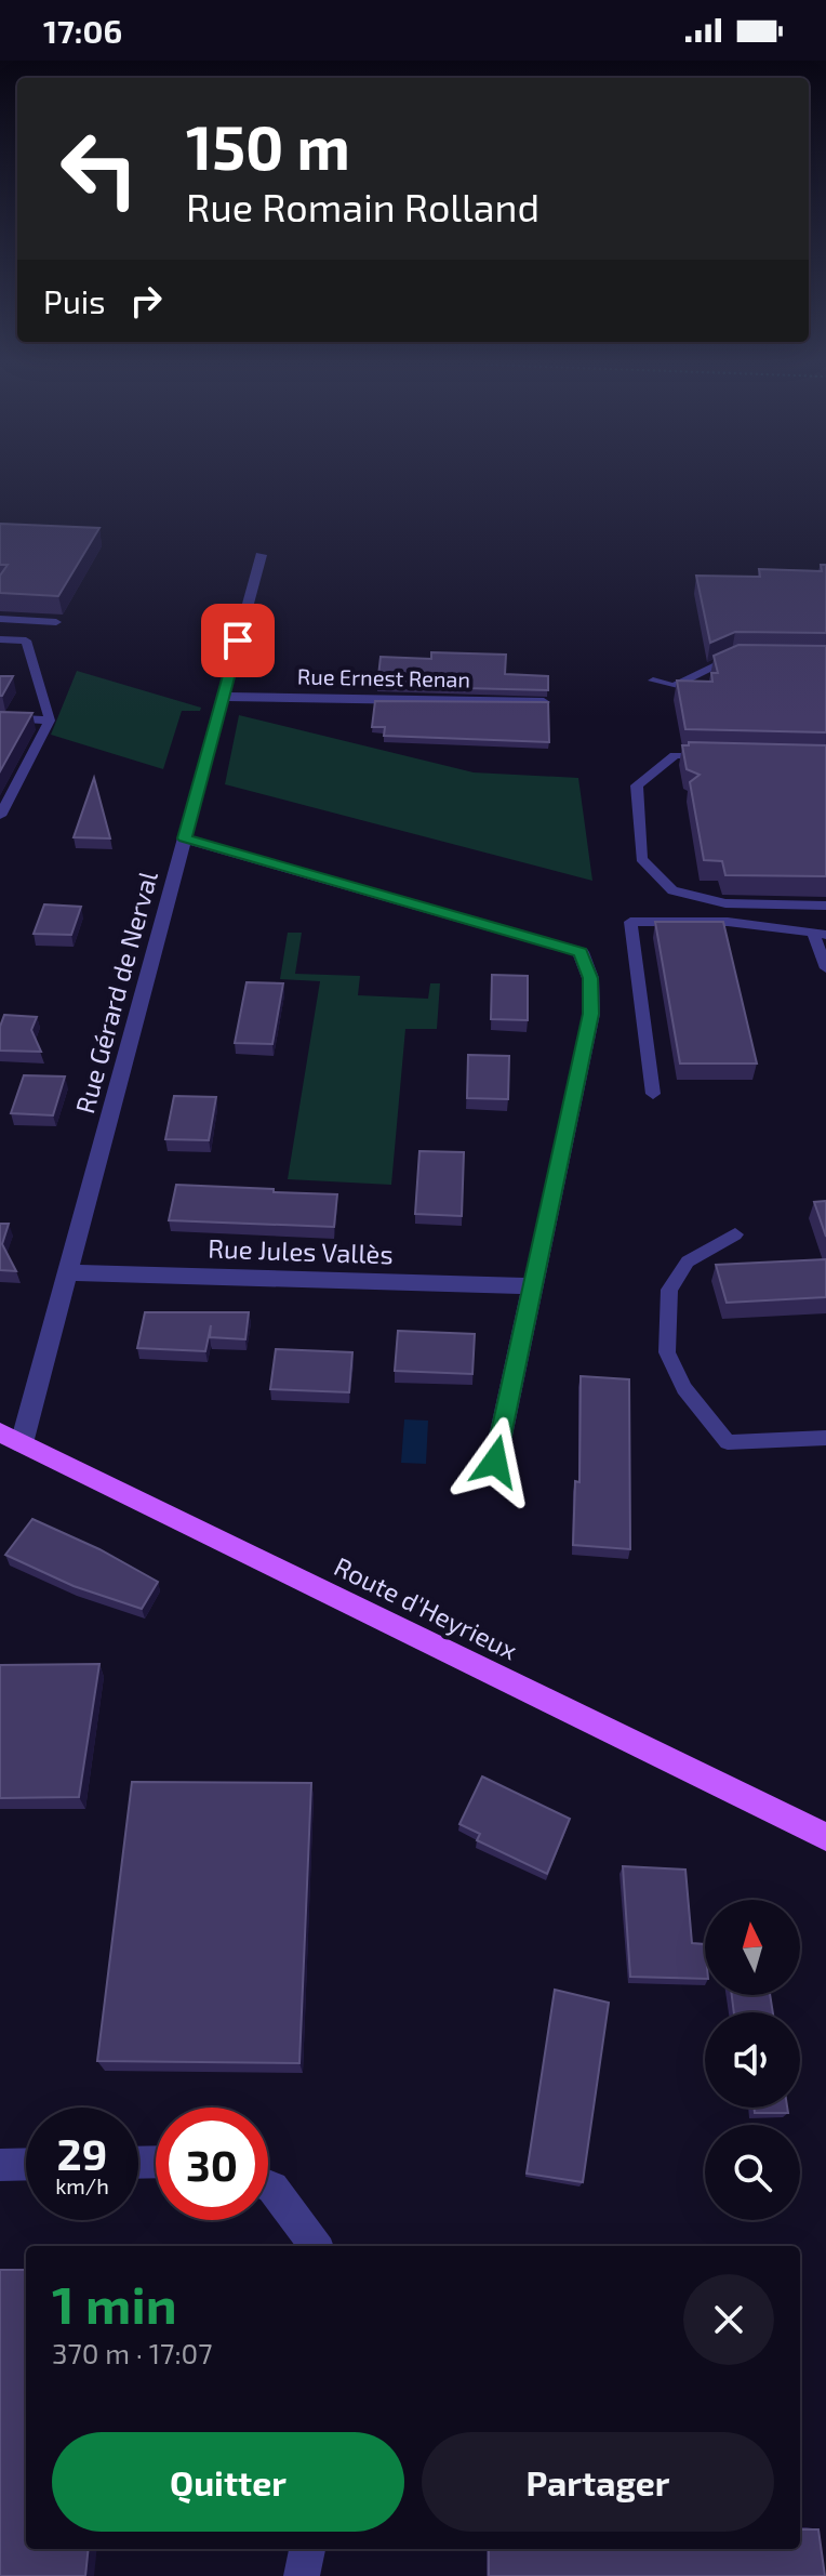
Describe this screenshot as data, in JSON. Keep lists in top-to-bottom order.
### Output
{
  "streets": {
    "main road": ["Route d'Heyrieux"],
    "street": ["Rue Ernest Renan", "Rue Gérard de Nerval", "Rue Jules Vallès"]
  },
  "crossings": [
    ["Rue Ernest Renan", "Rue Gérard de Nerval"],
    ["Rue Gérard de Nerval", "Rue Jules Vallès"],
    ["Rue Gérard de Nerval", "Route d'Heyrieux"]
  ],
  "north": "top",
  "page": {
    "status": "17:06",
    "turn": ["150 m", "Rue Romain Rolland"],
    "then": "Puis",
    "speed": "29 km/h",
    "limit": "30",
    "heading": ["1 min", "370 m · 17:07"],
    "buttons": ["Quitter", "Partager"]
  }
}
